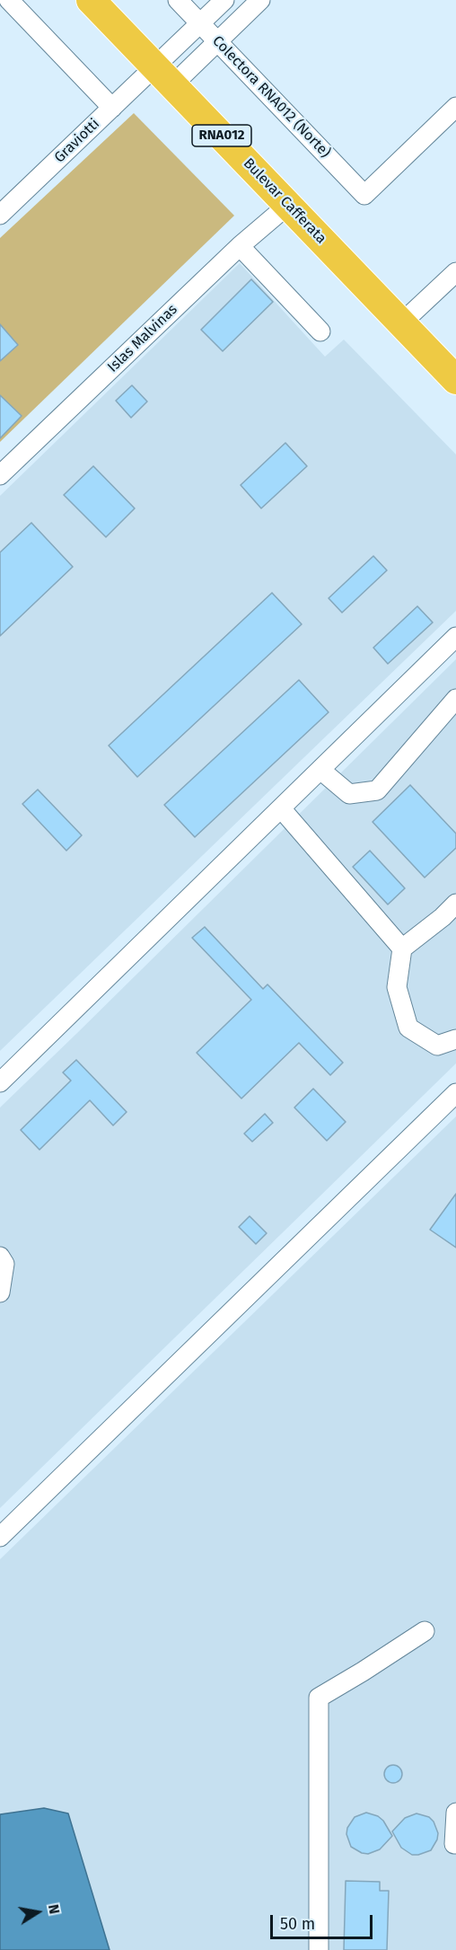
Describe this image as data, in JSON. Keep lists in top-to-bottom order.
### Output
{
  "streets": {
    "highway": ["RNA012", "Bulevar Cafferata"],
    "street": ["Colectora RNA012 (Norte)", "Graviotti", "Islas Malvinas"]
  },
  "crossings": [
    ["Graviotti", "Bulevar Cafferata"],
    ["Bulevar Cafferata", "Islas Malvinas"]
  ],
  "scale_bar": "50 m",
  "north": "right"
}
